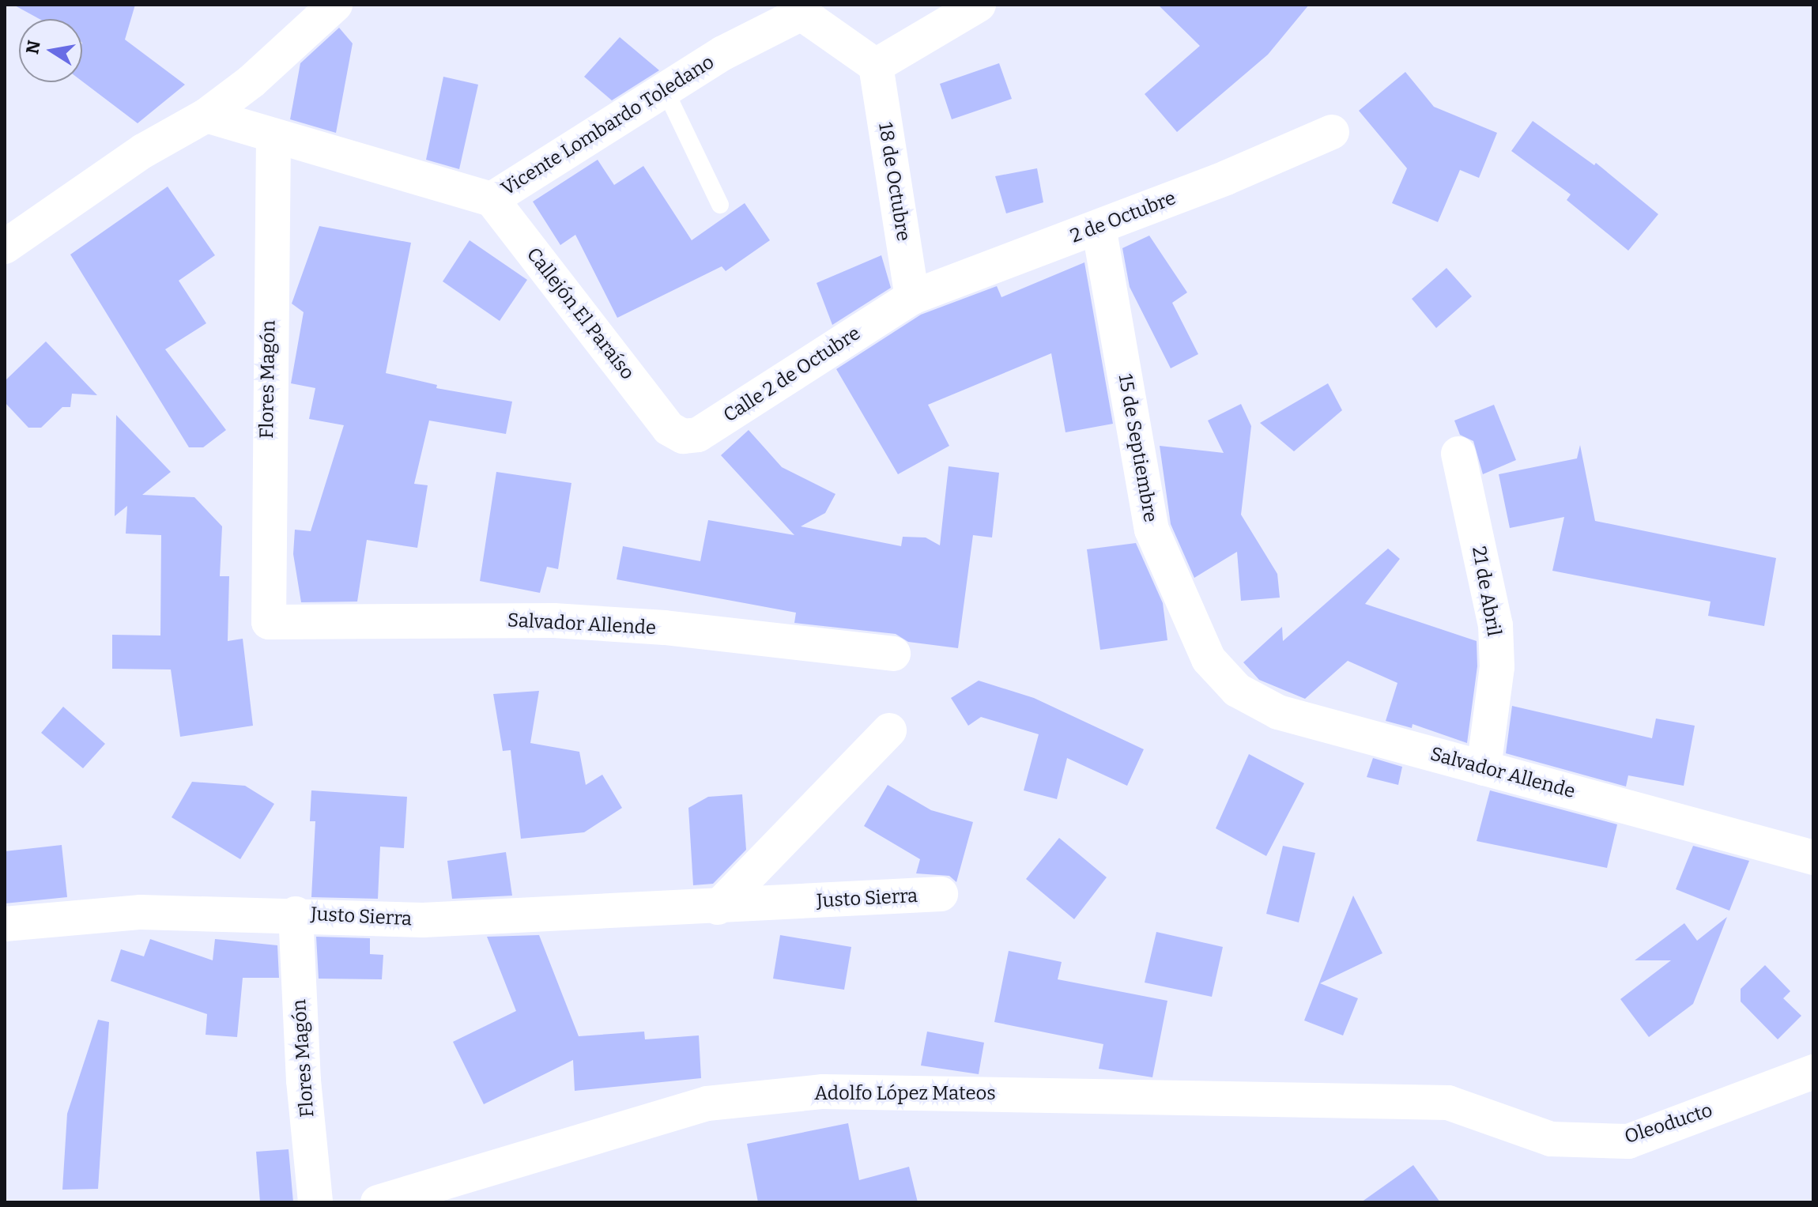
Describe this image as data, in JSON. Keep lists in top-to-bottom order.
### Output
{
  "streets": {
    "street": [
      "Vicente Lombardo Toledano",
      "18 de Octubre",
      "2 de Octubre",
      "Callejón El Paraíso",
      "Calle 2 de Octubre",
      "Flores Magón",
      "15 de Septiembre",
      "21 de Abril",
      "Salvador Allende",
      "Justo Sierra",
      "Adolfo López Mateos",
      "Oleoducto"
    ]
  },
  "crossings": [
    ["Vicente Lombardo Toledano", "18 de Octubre"],
    ["Vicente Lombardo Toledano", "Callejón El Paraíso"],
    ["Vicente Lombardo Toledano", "Flores Magón"],
    ["18 de Octubre", "2 de Octubre"],
    ["18 de Octubre", "Calle 2 de Octubre"],
    ["2 de Octubre", "Calle 2 de Octubre"],
    ["2 de Octubre", "15 de Septiembre"],
    ["Callejón El Paraíso", "Calle 2 de Octubre"],
    ["Flores Magón", "Salvador Allende"],
    ["Flores Magón", "Justo Sierra"],
    ["15 de Septiembre", "Salvador Allende"],
    ["21 de Abril", "Salvador Allende"],
    ["Adolfo López Mateos", "Oleoducto"]
  ],
  "north": "left"
}
